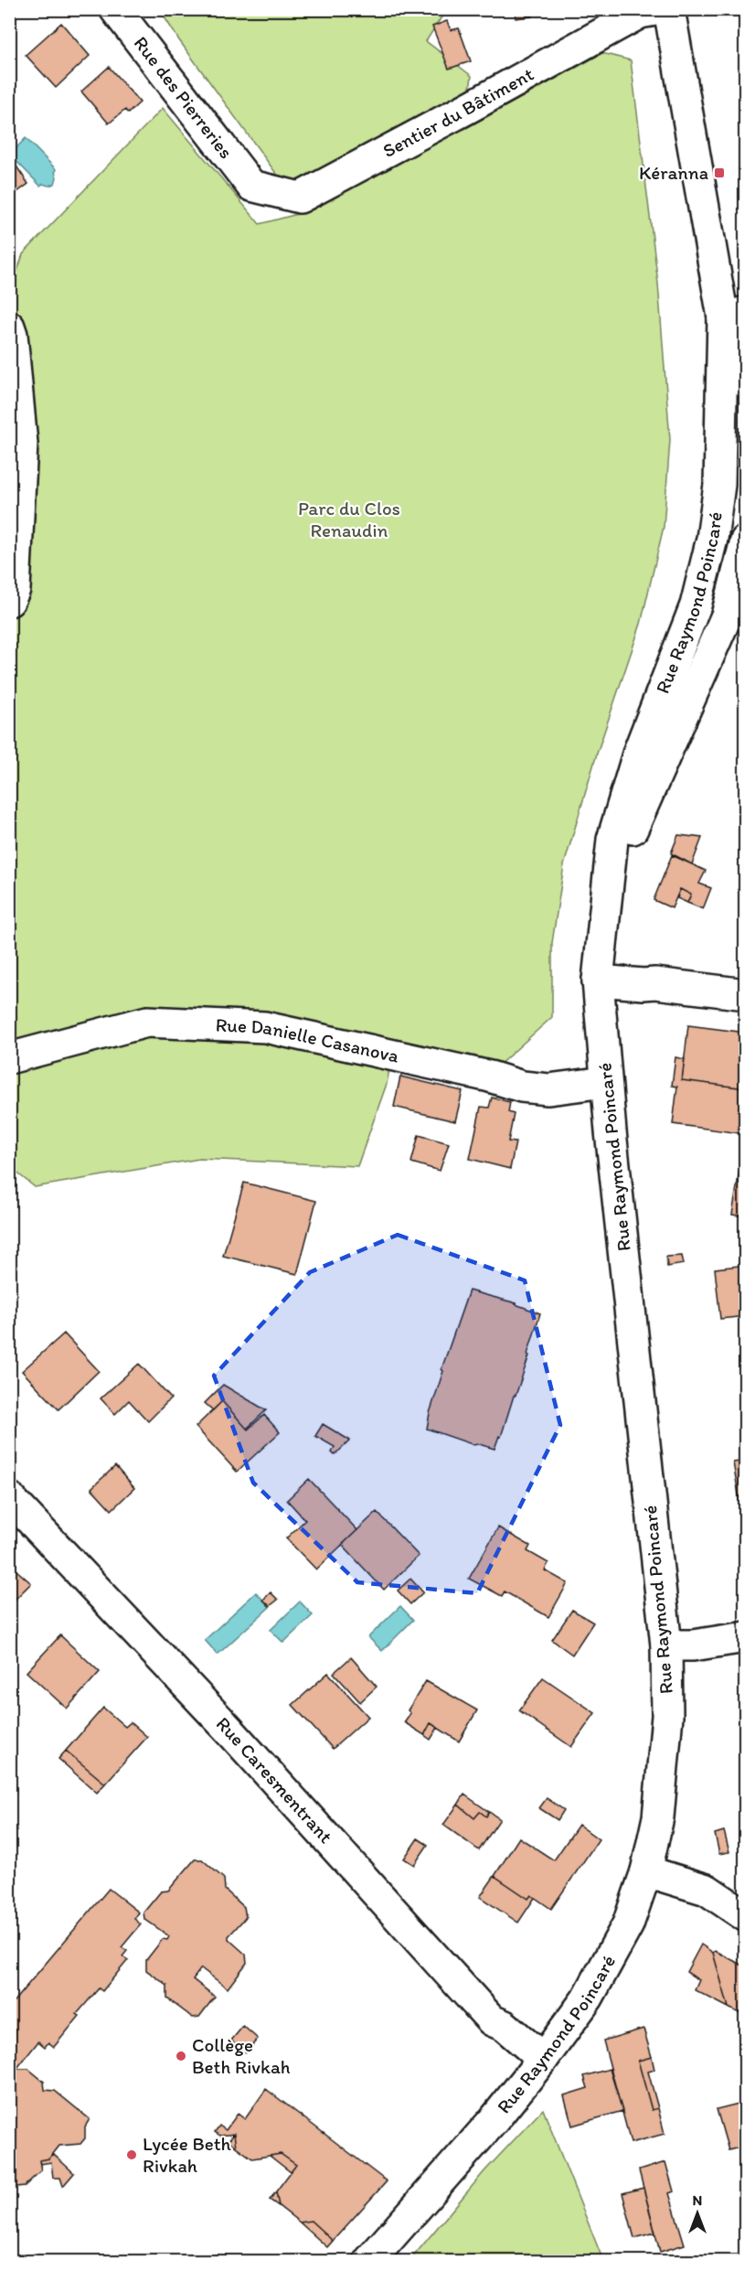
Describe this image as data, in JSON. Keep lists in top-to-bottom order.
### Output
{
  "streets": {
    "main road": [
      "Rue des Pierreries",
      "Sentier du Bâtiment",
      "Rue Raymond Poincaré",
      "Rue Danielle Casanova",
      "Rue Caresmentrant"
    ]
  },
  "crossings": [
    ["Rue des Pierreries", "Sentier du Bâtiment"],
    ["Rue Raymond Poincaré", "Rue Danielle Casanova"],
    ["Rue Raymond Poincaré", "Rue Caresmentrant"]
  ],
  "parks": ["Parc du Clos Renaudin"],
  "places": {
    "transit": ["Kéranna"],
    "other": ["Collège Beth Rivkah", "Lycée Beth Rivkah"]
  },
  "north": "top"
}
